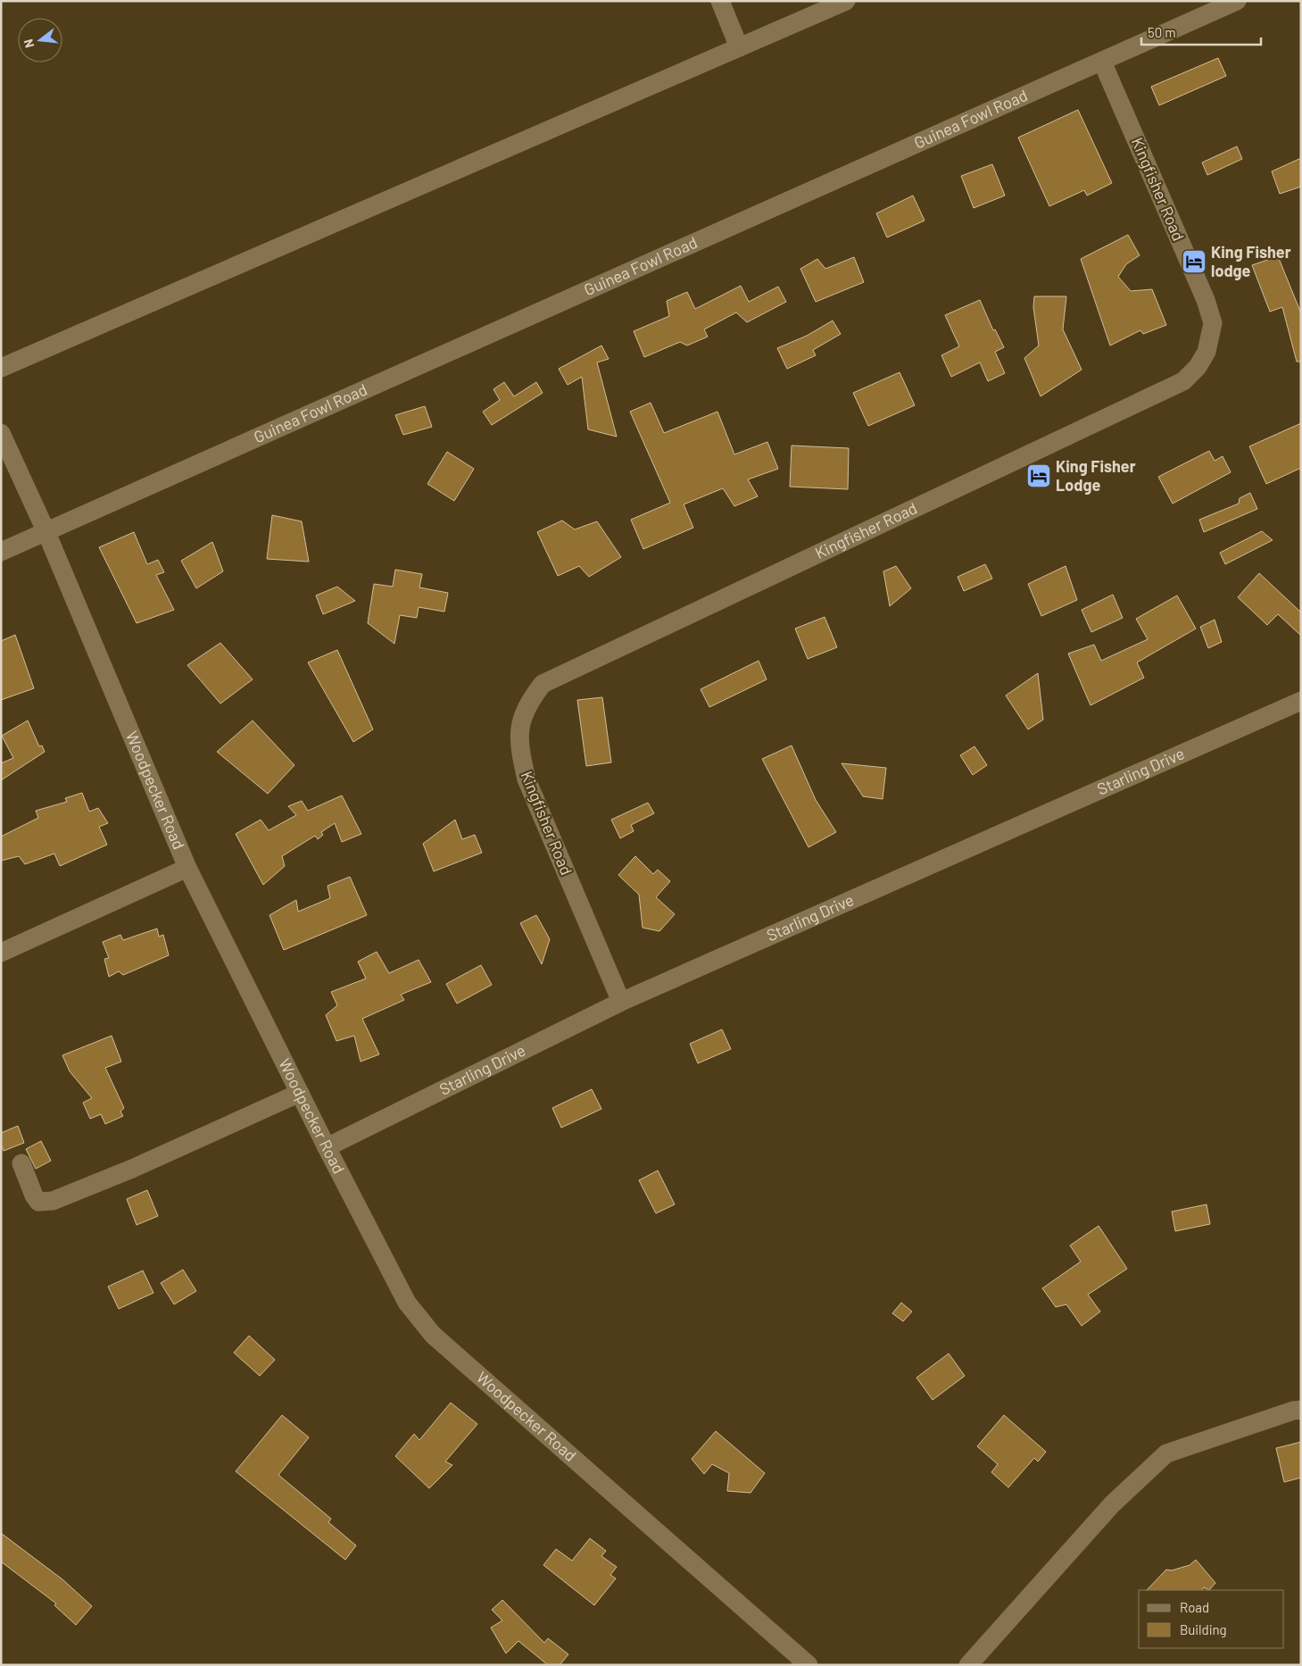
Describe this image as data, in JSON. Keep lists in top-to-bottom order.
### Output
{
  "streets": {
    "street": [
      "Guinea Fowl Road",
      "Kingfisher Road",
      "Starling Drive",
      "Woodpecker Road"
    ]
  },
  "crossings": [
    ["Guinea Fowl Road", "Kingfisher Road"],
    ["Guinea Fowl Road", "Woodpecker Road"],
    ["Kingfisher Road", "Starling Drive"],
    ["Starling Drive", "Woodpecker Road"]
  ],
  "places": {
    "hotel": ["King Fisher lodge", "King Fisher Lodge"]
  },
  "legend": ["Road", "Building"],
  "scale_bar": "50 m",
  "north": "left"
}
